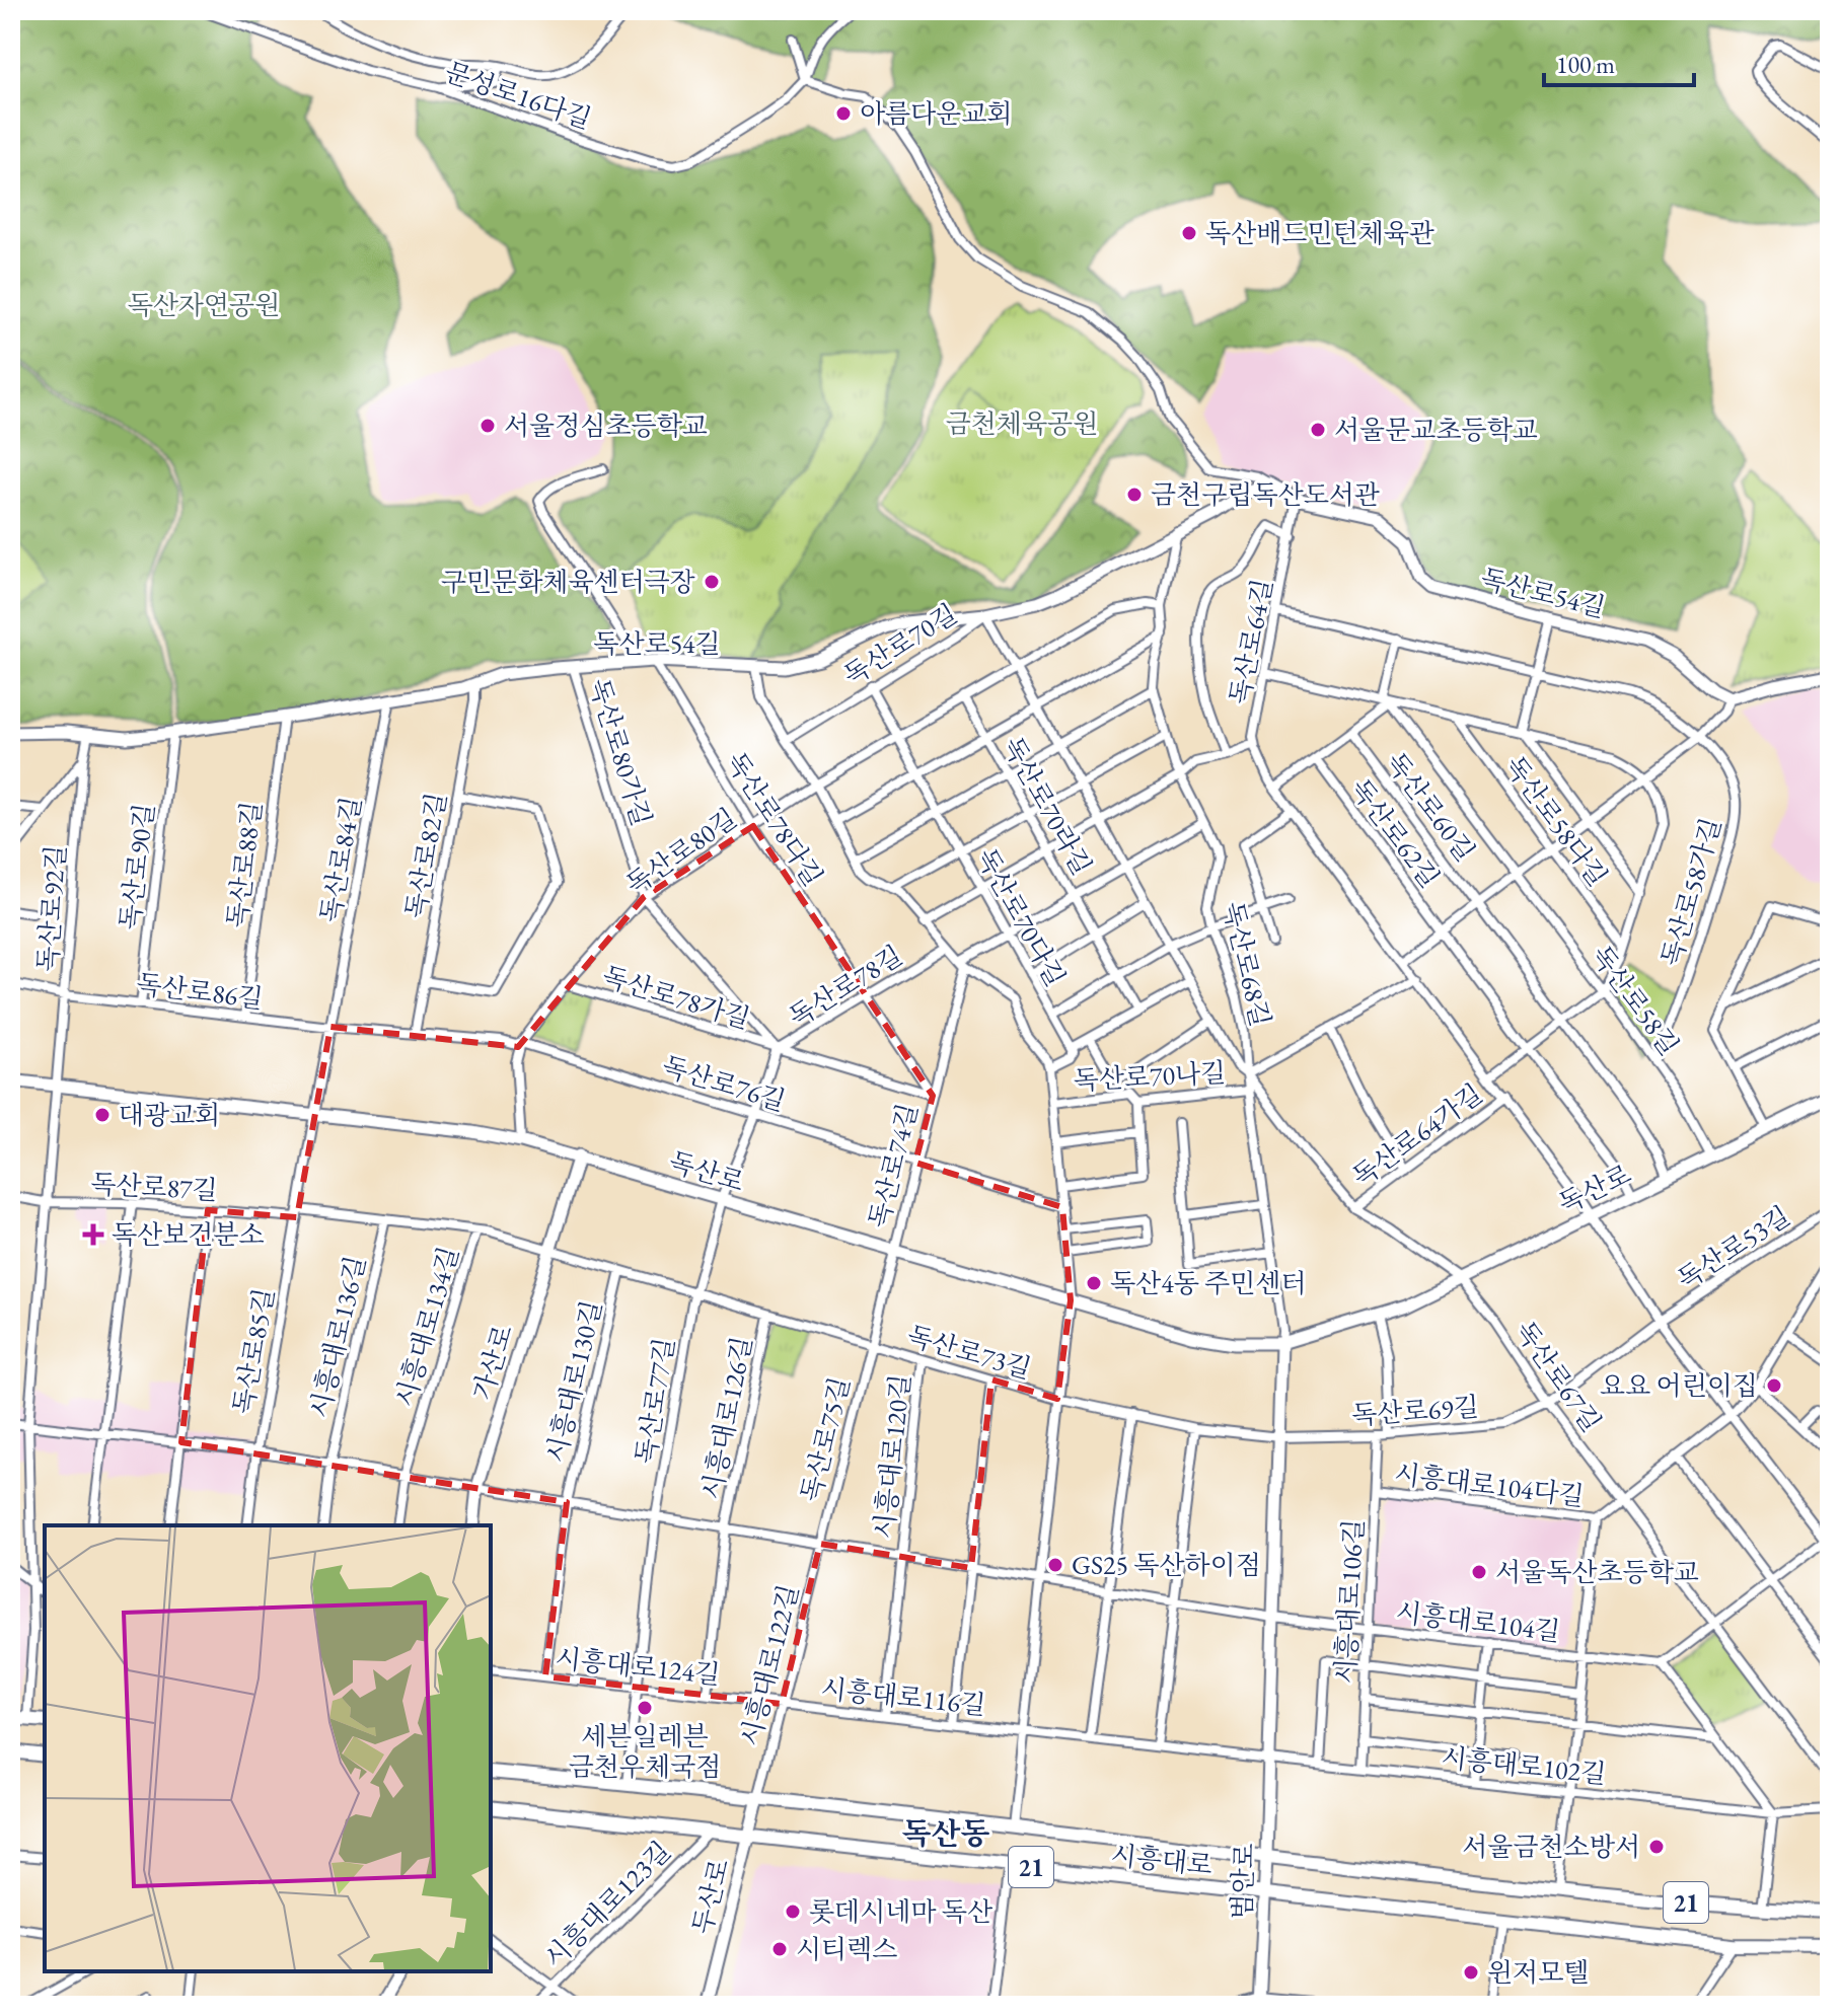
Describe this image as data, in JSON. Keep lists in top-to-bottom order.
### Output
{
  "streets": {
    "main road": [
      "독산로54길",
      "독산로",
      "가산로",
      "시흥대로",
      "21",
      "범안로",
      "두산로"
    ],
    "street": [
      "문성로16다길",
      "독산로64길",
      "독산로70길",
      "독산로80가길",
      "독산로70라길",
      "독산로60길",
      "독산로78다길",
      "독산로58다길",
      "독산로62길",
      "독산로80길",
      "독산로82길",
      "독산로84길",
      "독산로88길",
      "독산로90길",
      "독산로58가길",
      "독산로92길",
      "독산로70다길",
      "독산로68길",
      "독산로78길",
      "독산로86길",
      "독산로78가길",
      "독산로58길",
      "독산로70나길",
      "독산로76길",
      "독산로64가길",
      "독산로74길",
      "독산로87길",
      "독산로53길",
      "시흥대로134길",
      "시흥대로136길",
      "독산로85길",
      "독산로73길",
      "독산로67길",
      "시흥대로130길",
      "독산로77길",
      "독산로69길",
      "시흥대로126길",
      "독산로75길",
      "시흥대로120길",
      "시흥대로104다길",
      "시흥대로106길",
      "시흥대로104길",
      "시흥대로122길",
      "시흥대로124길",
      "시흥대로116길",
      "시흥대로102길",
      "시흥대로123길"
    ]
  },
  "crossings": [
    ["문성로16다길", "독산로54길"],
    ["독산로54길", "독산로64길"],
    ["독산로54길", "독산로70길"],
    ["독산로54길", "독산로80가길"],
    ["독산로54길", "독산로78다길"],
    ["독산로54길", "독산로82길"],
    ["독산로54길", "독산로84길"],
    ["독산로54길", "독산로88길"],
    ["독산로54길", "독산로90길"],
    ["독산로54길", "독산로92길"],
    ["독산로54길", "독산로68길"],
    ["독산로64길", "독산로58가길"],
    ["독산로64길", "독산로64가길"],
    ["독산로64길", "독산로"],
    ["독산로64길", "독산로53길"],
    ["독산로70길", "독산로70다길"],
    ["독산로70길", "독산로68길"],
    ["독산로70길", "독산로70나길"],
    ["독산로70길", "독산로"],
    ["독산로70길", "범안로"],
    ["독산로80가길", "독산로80길"],
    ["독산로60길", "독산로"],
    ["독산로78다길", "독산로80길"],
    ["독산로78다길", "독산로78길"],
    ["독산로78다길", "독산로74길"],
    ["독산로62길", "독산로"],
    ["독산로80길", "독산로70다길"],
    ["독산로80길", "독산로78가길"],
    ["독산로80길", "독산로76길"],
    ["독산로84길", "독산로86길"],
    ["독산로84길", "독산로"],
    ["독산로84길", "독산로85길"],
    ["독산로88길", "독산로86길"],
    ["독산로90길", "독산로86길"],
    ["독산로58가길", "독산로58길"],
    ["독산로92길", "독산로86길"],
    ["독산로92길", "독산로"],
    ["독산로92길", "독산로87길"],
    ["독산로78길", "독산로78가길"],
    ["독산로78길", "독산로76길"],
    ["독산로78길", "독산로74길"],
    ["독산로78길", "독산로"],
    ["독산로78길", "독산로77길"],
    ["독산로78가길", "독산로74길"],
    ["독산로58길", "독산로"],
    ["독산로70나길", "독산로73길"],
    ["독산로76길", "독산로74길"],
    ["독산로76길", "독산로73길"],
    ["독산로74길", "독산로"],
    ["독산로74길", "독산로75길"],
    ["독산로", "독산로85길"],
    ["독산로", "독산로73길"],
    ["독산로", "가산로"],
    ["독산로", "독산로67길"],
    ["독산로", "독산로77길"],
    ["독산로", "독산로75길"],
    ["독산로", "범안로"],
    ["독산로87길", "독산로85길"],
    ["독산로53길", "독산로67길"],
    ["독산로53길", "독산로69길"],
    ["시흥대로134길", "시흥대로136길"],
    ["독산로73길", "독산로75길"],
    ["독산로73길", "시흥대로120길"],
    ["독산로73길", "시흥대로116길"],
    ["독산로73길", "시흥대로"],
    ["독산로67길", "독산로69길"],
    ["시흥대로130길", "독산로77길"],
    ["시흥대로130길", "시흥대로126길"],
    ["시흥대로130길", "시흥대로124길"],
    ["독산로77길", "시흥대로126길"],
    ["독산로77길", "독산로75길"],
    ["독산로77길", "시흥대로124길"],
    ["독산로77길", "시흥대로"],
    ["독산로69길", "시흥대로106길"],
    ["독산로69길", "범안로"],
    ["시흥대로126길", "독산로75길"],
    ["시흥대로126길", "시흥대로120길"],
    ["시흥대로126길", "시흥대로122길"],
    ["시흥대로126길", "시흥대로124길"],
    ["독산로75길", "시흥대로120길"],
    ["독산로75길", "시흥대로122길"],
    ["시흥대로120길", "시흥대로122길"],
    ["시흥대로120길", "시흥대로116길"],
    ["시흥대로104다길", "시흥대로106길"],
    ["시흥대로104다길", "시흥대로104길"],
    ["시흥대로106길", "시흥대로104길"],
    ["시흥대로106길", "시흥대로102길"],
    ["시흥대로104길", "시흥대로102길"],
    ["시흥대로104길", "시흥대로"],
    ["시흥대로122길", "시흥대로124길"],
    ["시흥대로122길", "시흥대로116길"],
    ["시흥대로122길", "시흥대로"],
    ["시흥대로122길", "두산로"],
    ["시흥대로124길", "시흥대로116길"],
    ["시흥대로102길", "범안로"],
    ["시흥대로", "범안로"],
    ["시흥대로", "두산로"],
    ["시흥대로", "시흥대로123길"]
  ],
  "districts": ["독산동"],
  "parks": ["독산자연공원", "금천체육공원"],
  "places": {
    "other": [
      "아름다운교회",
      "독산배드민턴체육관",
      "서울정심초등학교",
      "서울문교초등학교",
      "금천구립독산도서관",
      "구민문화체육센터극장",
      "대광교회",
      "독산4동 주민센터",
      "요요 어린이집",
      "GS25 독산하이점",
      "서울독산초등학교",
      "세븐일레븐 금천우체국점",
      "서울금천소방서",
      "롯데시네마 독산",
      "시티렉스",
      "윈저모텔"
    ],
    "health": ["독산보건분소"]
  },
  "scale_bar": "100 m"
}
